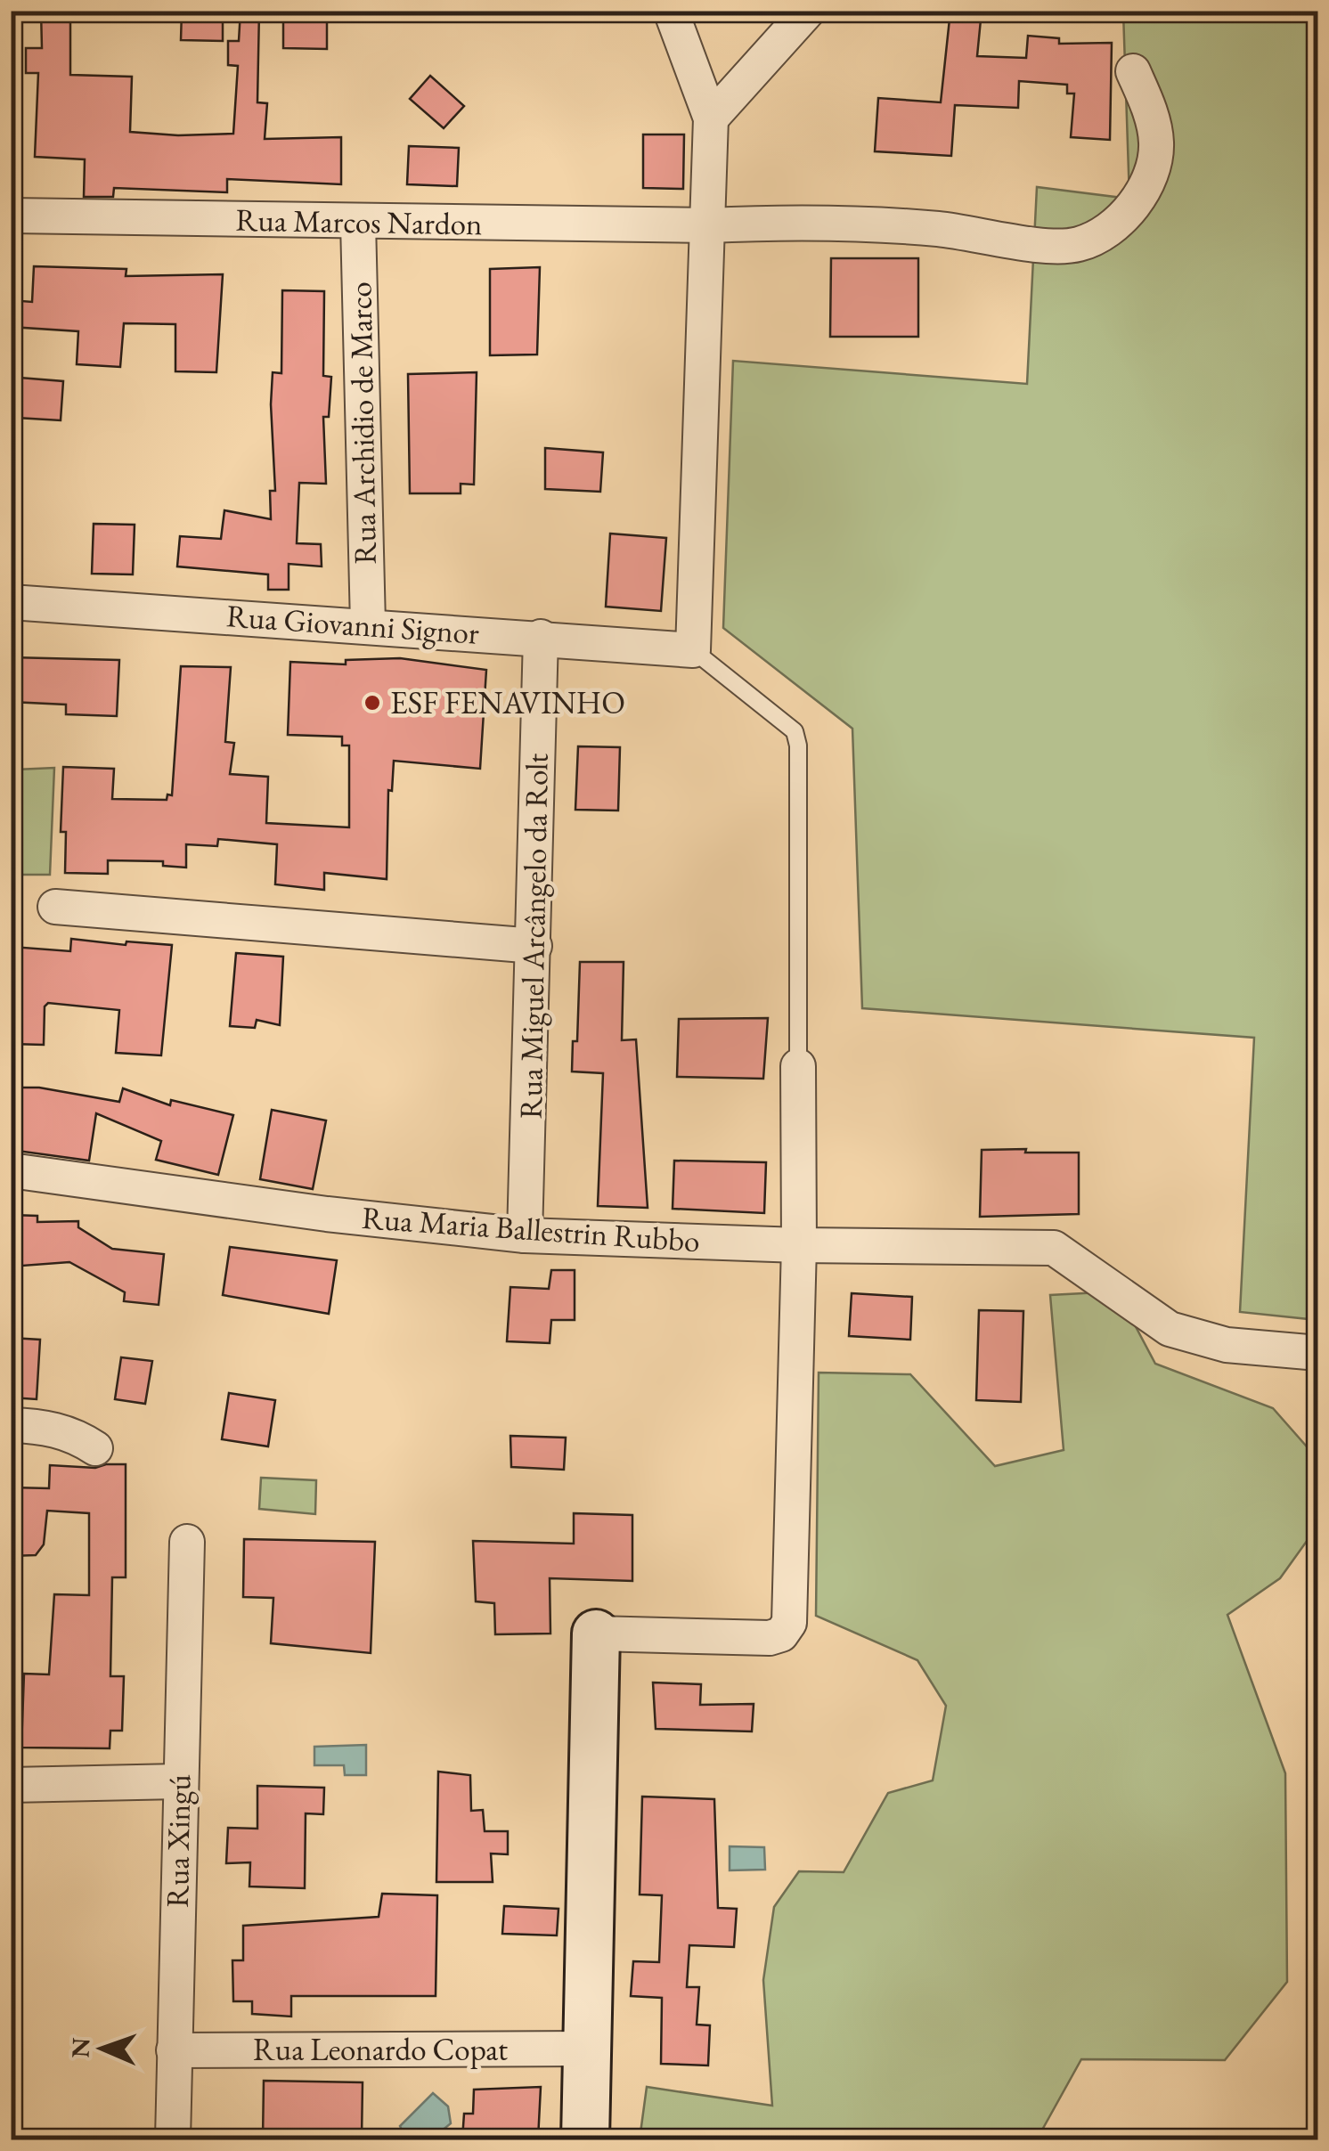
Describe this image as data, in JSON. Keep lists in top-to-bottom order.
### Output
{
  "streets": {
    "street": [
      "Rua Marcos Nardon",
      "Rua Archidio de Marco",
      "Rua Giovanni Signor",
      "Rua Miguel Arcângelo da Rolt",
      "Rua Maria Ballestrin Rubbo",
      "Rua Xingú",
      "Rua Leonardo Copat"
    ]
  },
  "crossings": [
    ["Rua Marcos Nardon", "Rua Archidio de Marco"],
    ["Rua Archidio de Marco", "Rua Giovanni Signor"],
    ["Rua Giovanni Signor", "Rua Miguel Arcângelo da Rolt"],
    ["Rua Miguel Arcângelo da Rolt", "Rua Maria Ballestrin Rubbo"],
    ["Rua Xingú", "Rua Leonardo Copat"]
  ],
  "places": ["ESF FENAVINHO"],
  "north": "left"
}
